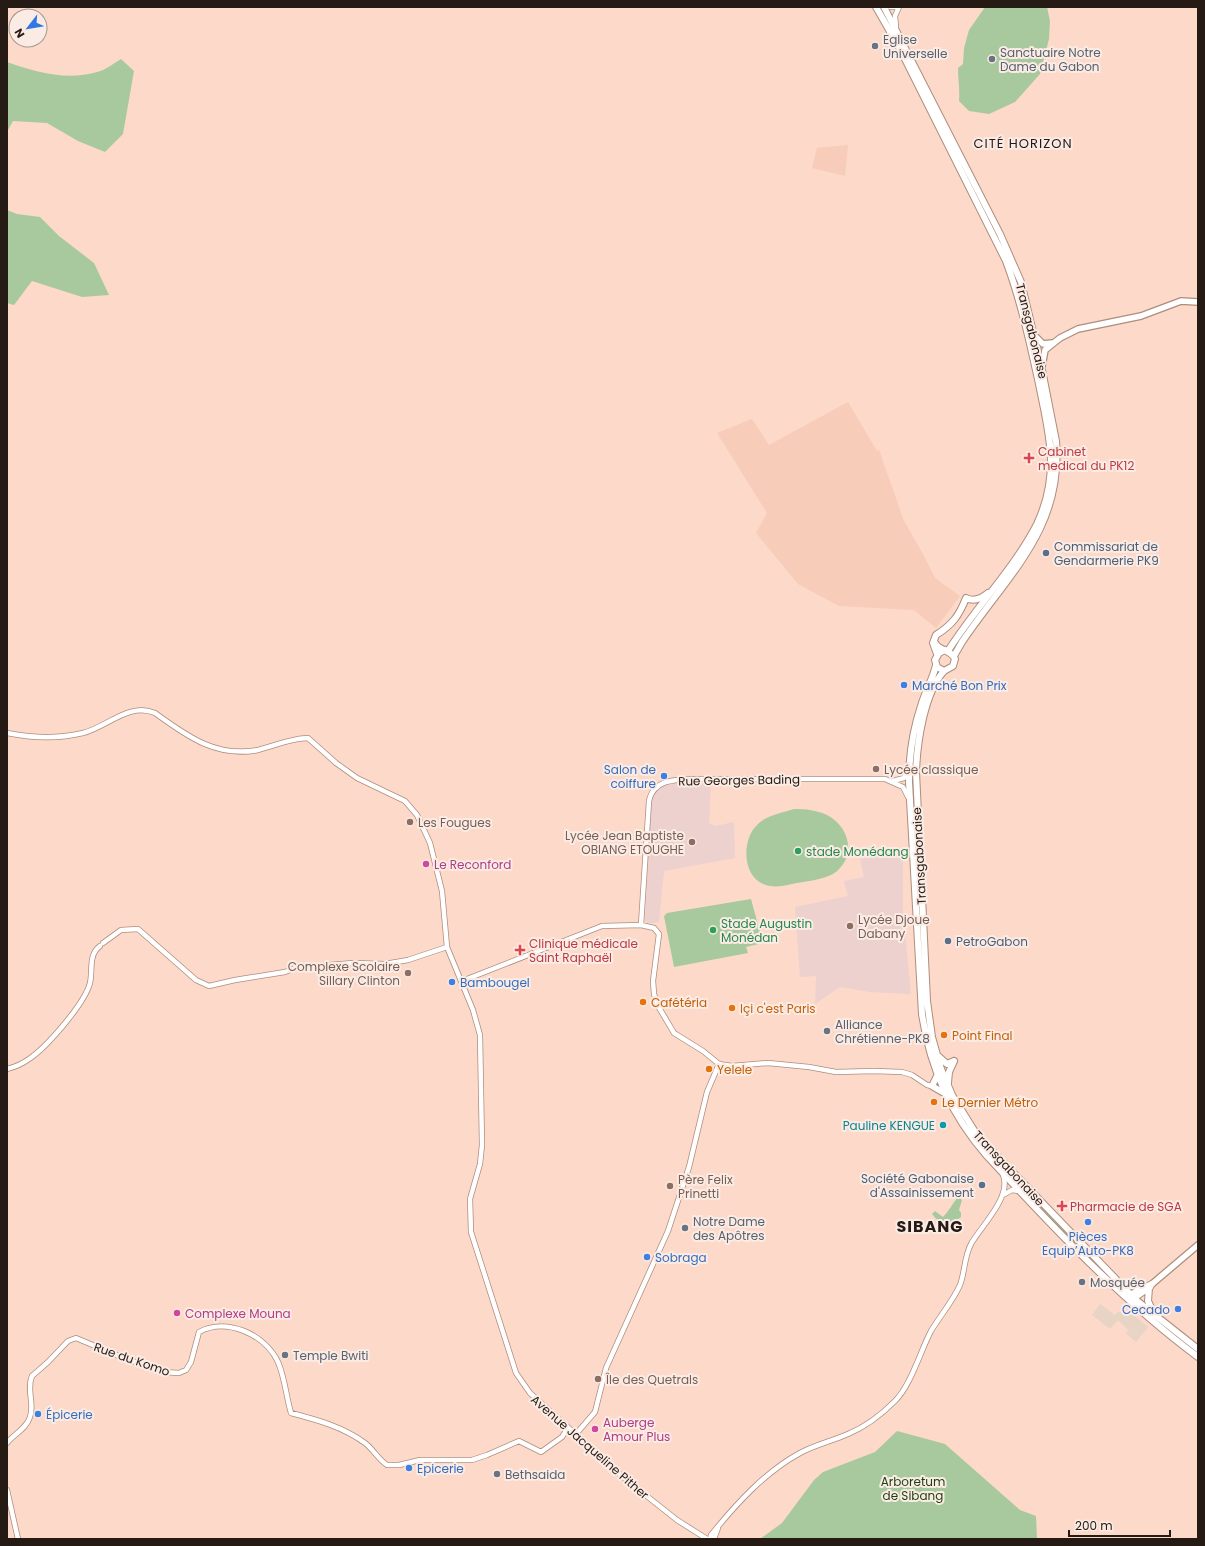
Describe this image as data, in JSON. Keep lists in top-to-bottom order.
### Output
{
  "streets": {
    "highway": ["Transgabonaise"],
    "street": ["Rue Georges Bading", "Rue du Komo", "Avenue Jacqueline Pither"]
  },
  "crossings": [
    ["Rue du Komo", "Avenue Jacqueline Pither"]
  ],
  "districts": ["CITÉ HORIZON", "SIBANG"],
  "parks": ["Arboretum de Sibang"],
  "places": {
    "other": [
      "Eglise Universelle",
      "Sanctuaire Notre Dame du Gabon",
      "Commissariat de Gendarmerie PK9",
      "Marché Bon Prix",
      "Lycée classique",
      "Salon de coiffure",
      "Les Fougues",
      "Lycée Jean Baptiste OBIANG ETOUGHE",
      "stade Monédang",
      "Le Reconford",
      "Lycée Djoue Dabany",
      "Stade Augustin Monédan",
      "PetroGabon",
      "Complexe Scolaire Sillary Clinton",
      "Bambougel",
      "Cafétéria",
      "Içi c'est Paris",
      "Alliance Chrétienne-PK8",
      "Point Final",
      "Yelele",
      "Le Dernier Métro",
      "Pauline KENGUE",
      "Société Gabonaise d'Assainissement",
      "Père Felix Prinetti",
      "Pièces Equip’Auto-PK8",
      "Notre Dame des Apôtres",
      "Sobraga",
      "Mosquée",
      "Cecado",
      "Complexe Mouna",
      "Temple Bwiti",
      "Île des Quetrals",
      "Épicerie",
      "Auberge Amour Plus",
      "Epicerie",
      "Bethsaida"
    ],
    "health": ["Cabinet medical du PK12", "Clinique médicale Saint Raphaël", "Pharmacie de SGA"]
  },
  "scale_bar": "200 m",
  "north": "bottom left"
}
